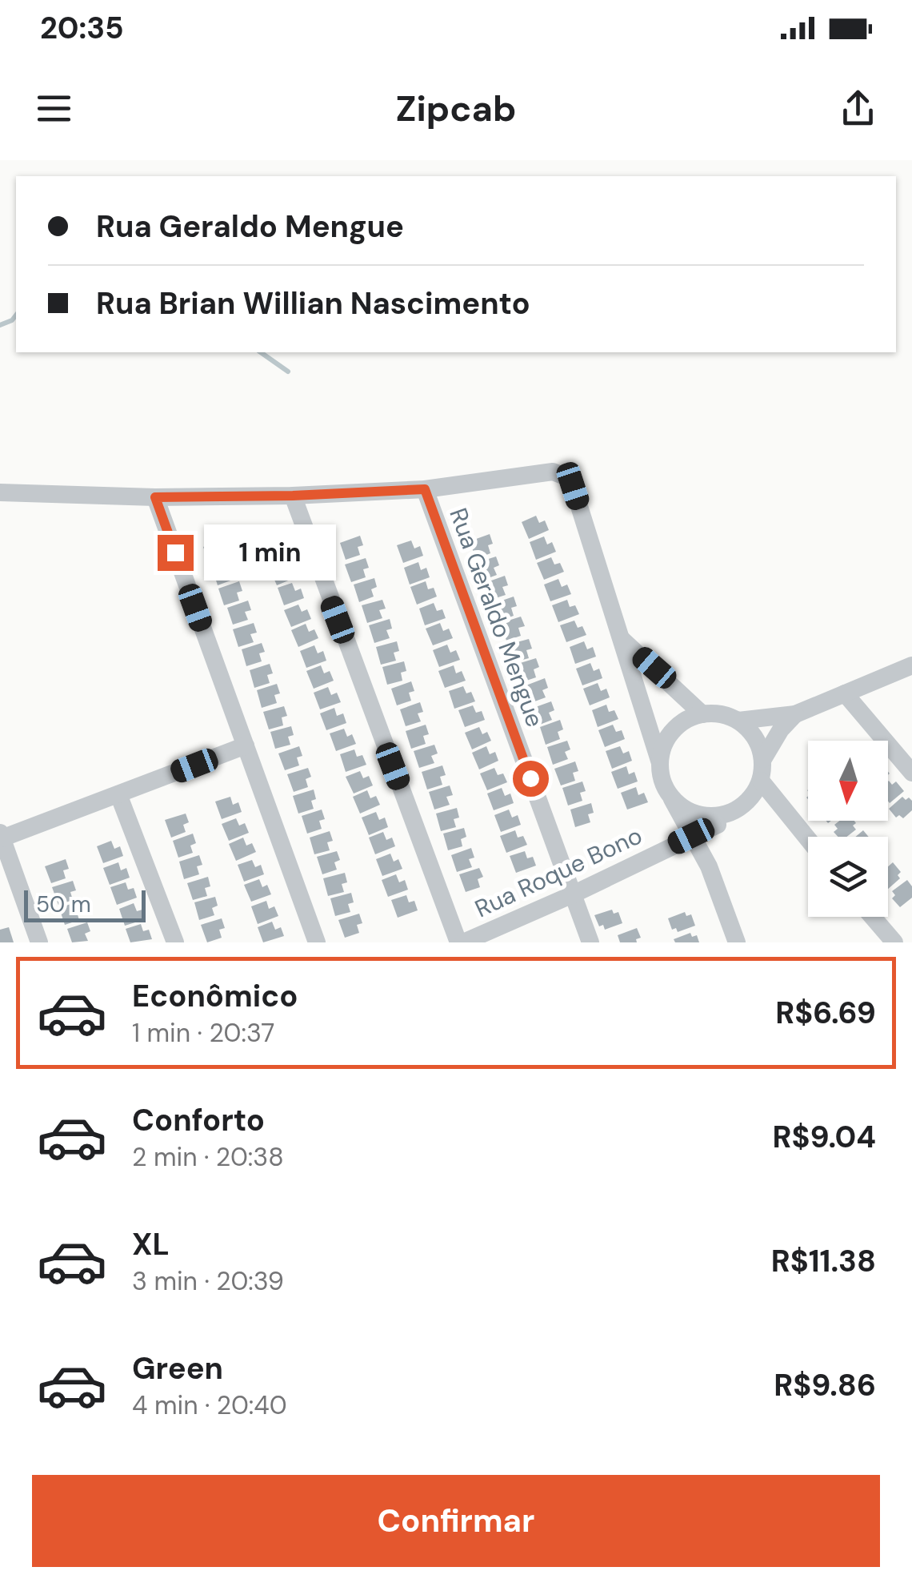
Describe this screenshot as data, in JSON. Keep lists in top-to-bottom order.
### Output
{
  "streets": {
    "street": ["Rua Geraldo Mengue", "Rua Roque Bono"]
  },
  "crossings": [
    ["Rua Geraldo Mengue", "Rua Roque Bono"]
  ],
  "scale_bar": "50 m",
  "north": "bottom",
  "page": {
    "status": "20:35",
    "header": "Zipcab",
    "banner": ["Rua Geraldo Mengue", "Rua Brian Willian Nascimento"],
    "bubble": "1 min",
    "scale": "50 m",
    "list": [
      {
        "name": "Econômico",
        "note": "1 min · 20:37",
        "value": "R$6.69"
      },
      {
        "name": "Conforto",
        "note": "2 min · 20:38",
        "value": "R$9.04"
      },
      {
        "name": "XL",
        "note": "3 min · 20:39",
        "value": "R$11.38"
      },
      {
        "name": "Green",
        "note": "4 min · 20:40",
        "value": "R$9.86"
      }
    ],
    "buttons": "Confirmar"
  }
}
